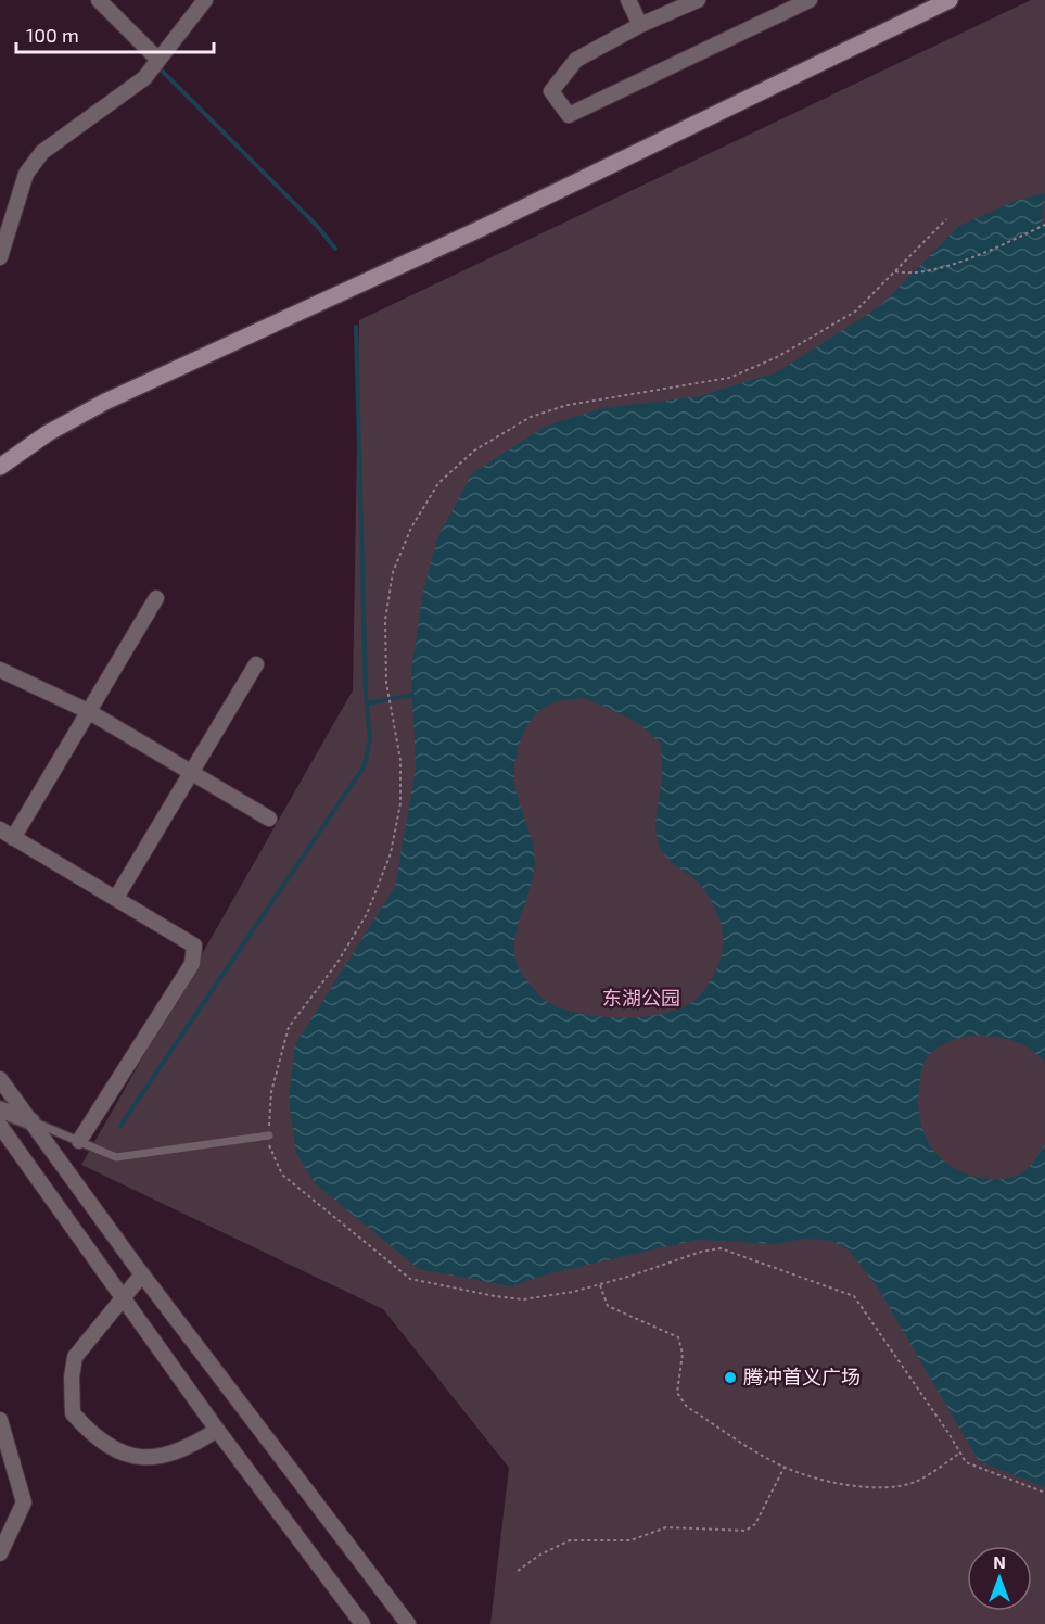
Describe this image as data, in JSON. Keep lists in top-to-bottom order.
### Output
{
  "parks": ["东湖公园"],
  "places": ["腾冲首义广场"],
  "scale_bar": "100 m",
  "north": "top"
}
